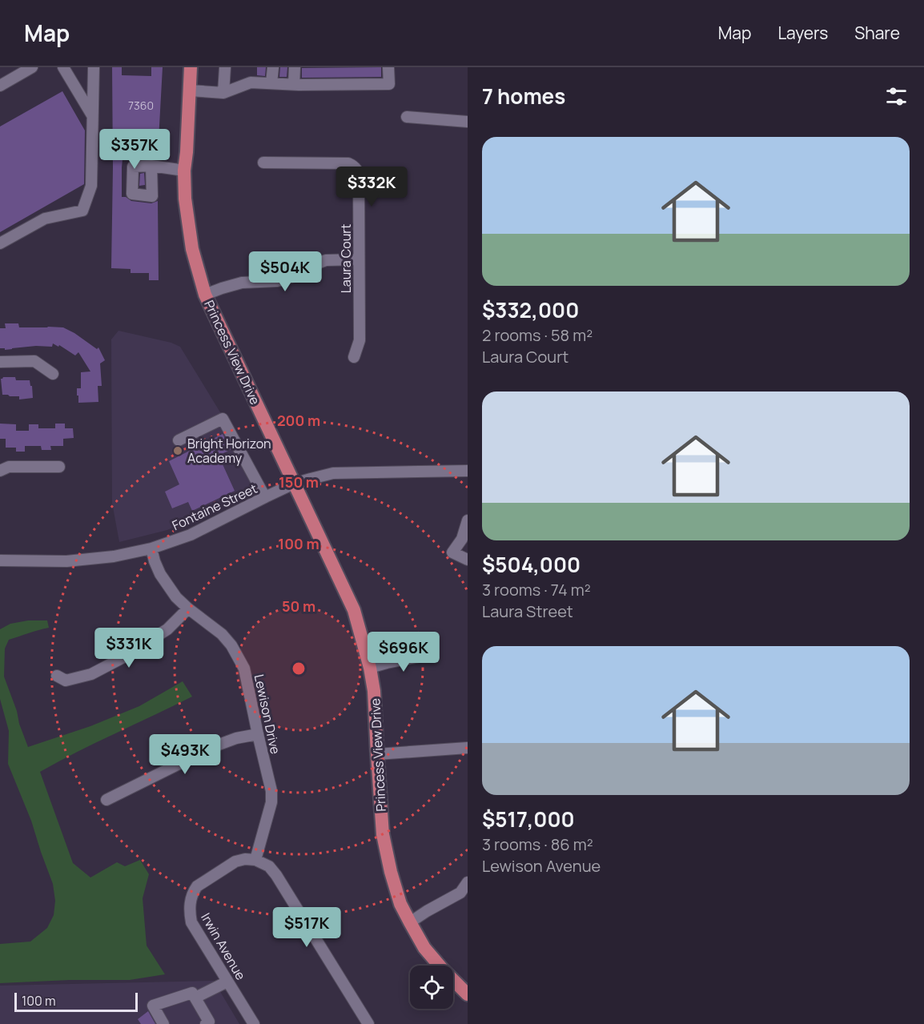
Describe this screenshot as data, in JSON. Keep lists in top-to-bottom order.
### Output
{
  "streets": {
    "main road": ["Princess View Drive"],
    "street": [
      "Laura Court",
      "Fontaine Street",
      "Lewison Drive",
      "Irwin Avenue"
    ]
  },
  "crossings": [
    ["Princess View Drive", "Fontaine Street"],
    ["Fontaine Street", "Lewison Drive"],
    ["Lewison Drive", "Irwin Avenue"]
  ],
  "places": ["Bright Horizon Academy"],
  "house_numbers": ["7360"],
  "scale_bar": "100 m",
  "page": {
    "header": "Map",
    "nav": ["Map", "Layers", "Share"],
    "heading": "7 homes",
    "list": [
      {
        "name": "$332,000",
        "note": "2 rooms · 58 m² · Laura Court"
      },
      {
        "name": "$504,000",
        "note": "3 rooms · 74 m² · Laura Street"
      },
      {
        "name": "$517,000",
        "note": "3 rooms · 86 m² · Lewison Avenue"
      }
    ],
    "price": [
      "$357K",
      "$332K",
      "$504K",
      "$331K",
      "$696K",
      "$493K",
      "$517K"
    ],
    "scale": "100 m"
  },
  "rings": [
    "200 m",
    "150 m",
    "100 m",
    "50 m"
  ]
}
